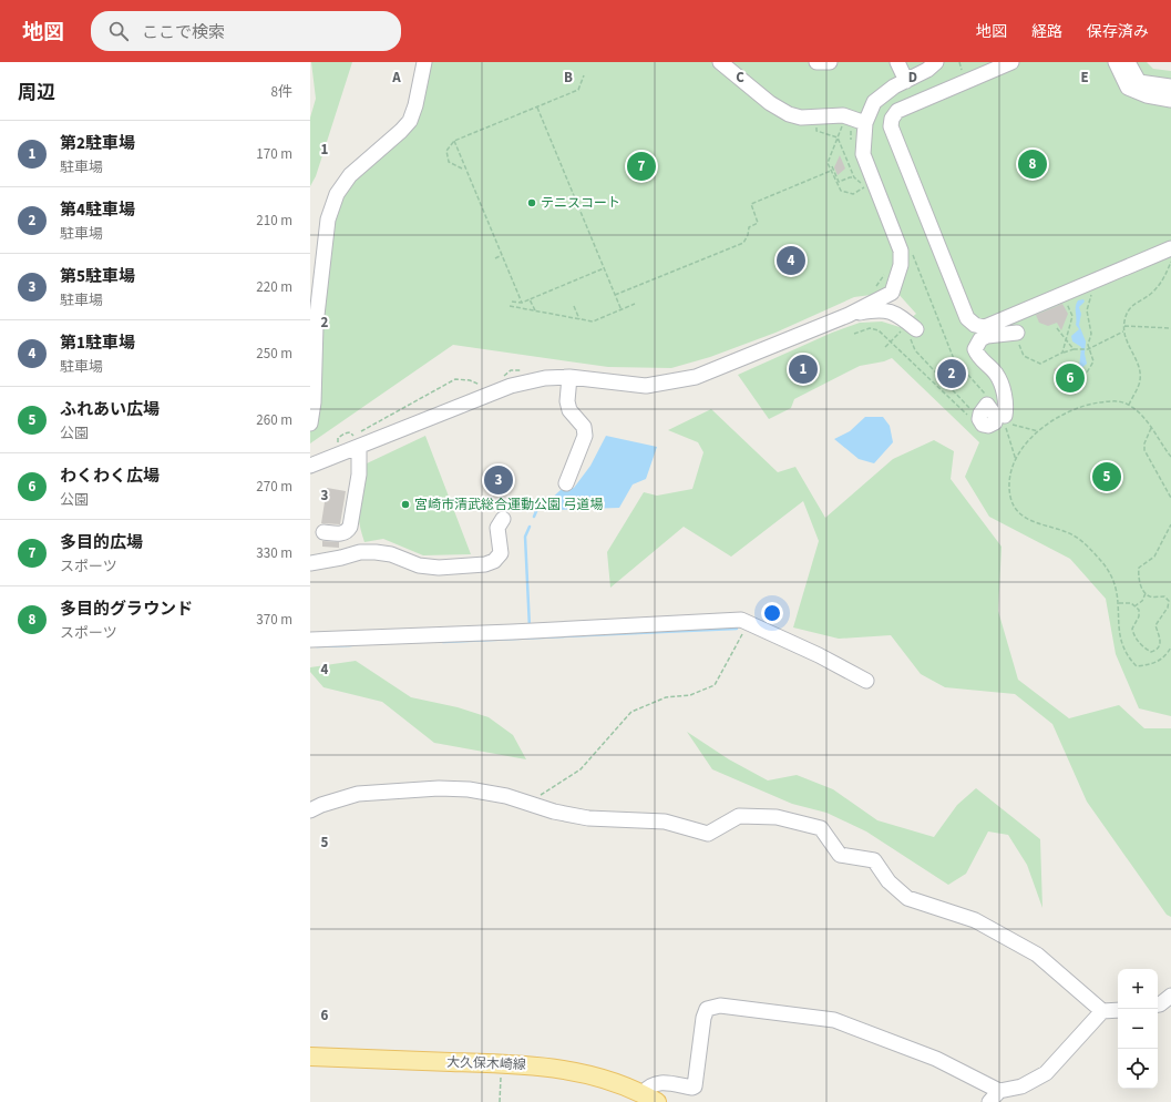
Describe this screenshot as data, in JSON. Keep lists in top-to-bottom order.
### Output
{
  "streets": {
    "main road": ["大久保木崎線"]
  },
  "places": ["テニスコート", "宮崎市清武総合運動公園 弓道場"],
  "page": {
    "header": "地図",
    "search": "ここで検索",
    "nav": ["地図", "経路", "保存済み"],
    "heading": ["周辺", "8件"],
    "list": [
      {
        "mark": "1",
        "name": "第2駐車場",
        "note": "駐車場",
        "value": "170 m"
      },
      {
        "mark": "2",
        "name": "第4駐車場",
        "note": "駐車場",
        "value": "210 m"
      },
      {
        "mark": "3",
        "name": "第5駐車場",
        "note": "駐車場",
        "value": "220 m"
      },
      {
        "mark": "4",
        "name": "第1駐車場",
        "note": "駐車場",
        "value": "250 m"
      },
      {
        "mark": "5",
        "name": "ふれあい広場",
        "note": "公園",
        "value": "260 m"
      },
      {
        "mark": "6",
        "name": "わくわく広場",
        "note": "公園",
        "value": "270 m"
      },
      {
        "mark": "7",
        "name": "多目的広場",
        "note": "スポーツ",
        "value": "330 m"
      },
      {
        "mark": "8",
        "name": "多目的グラウンド",
        "note": "スポーツ",
        "value": "370 m"
      }
    ],
    "pins": [
      "8",
      "7",
      "4",
      "1",
      "2",
      "6",
      "5",
      "3"
    ],
    "map_buttons": ["+", "−"]
  },
  "grid": {
    "columns": [
      "A",
      "B",
      "C",
      "D",
      "E"
    ],
    "rows": [
      "1",
      "2",
      "3",
      "4",
      "5",
      "6"
    ]
  }
}
